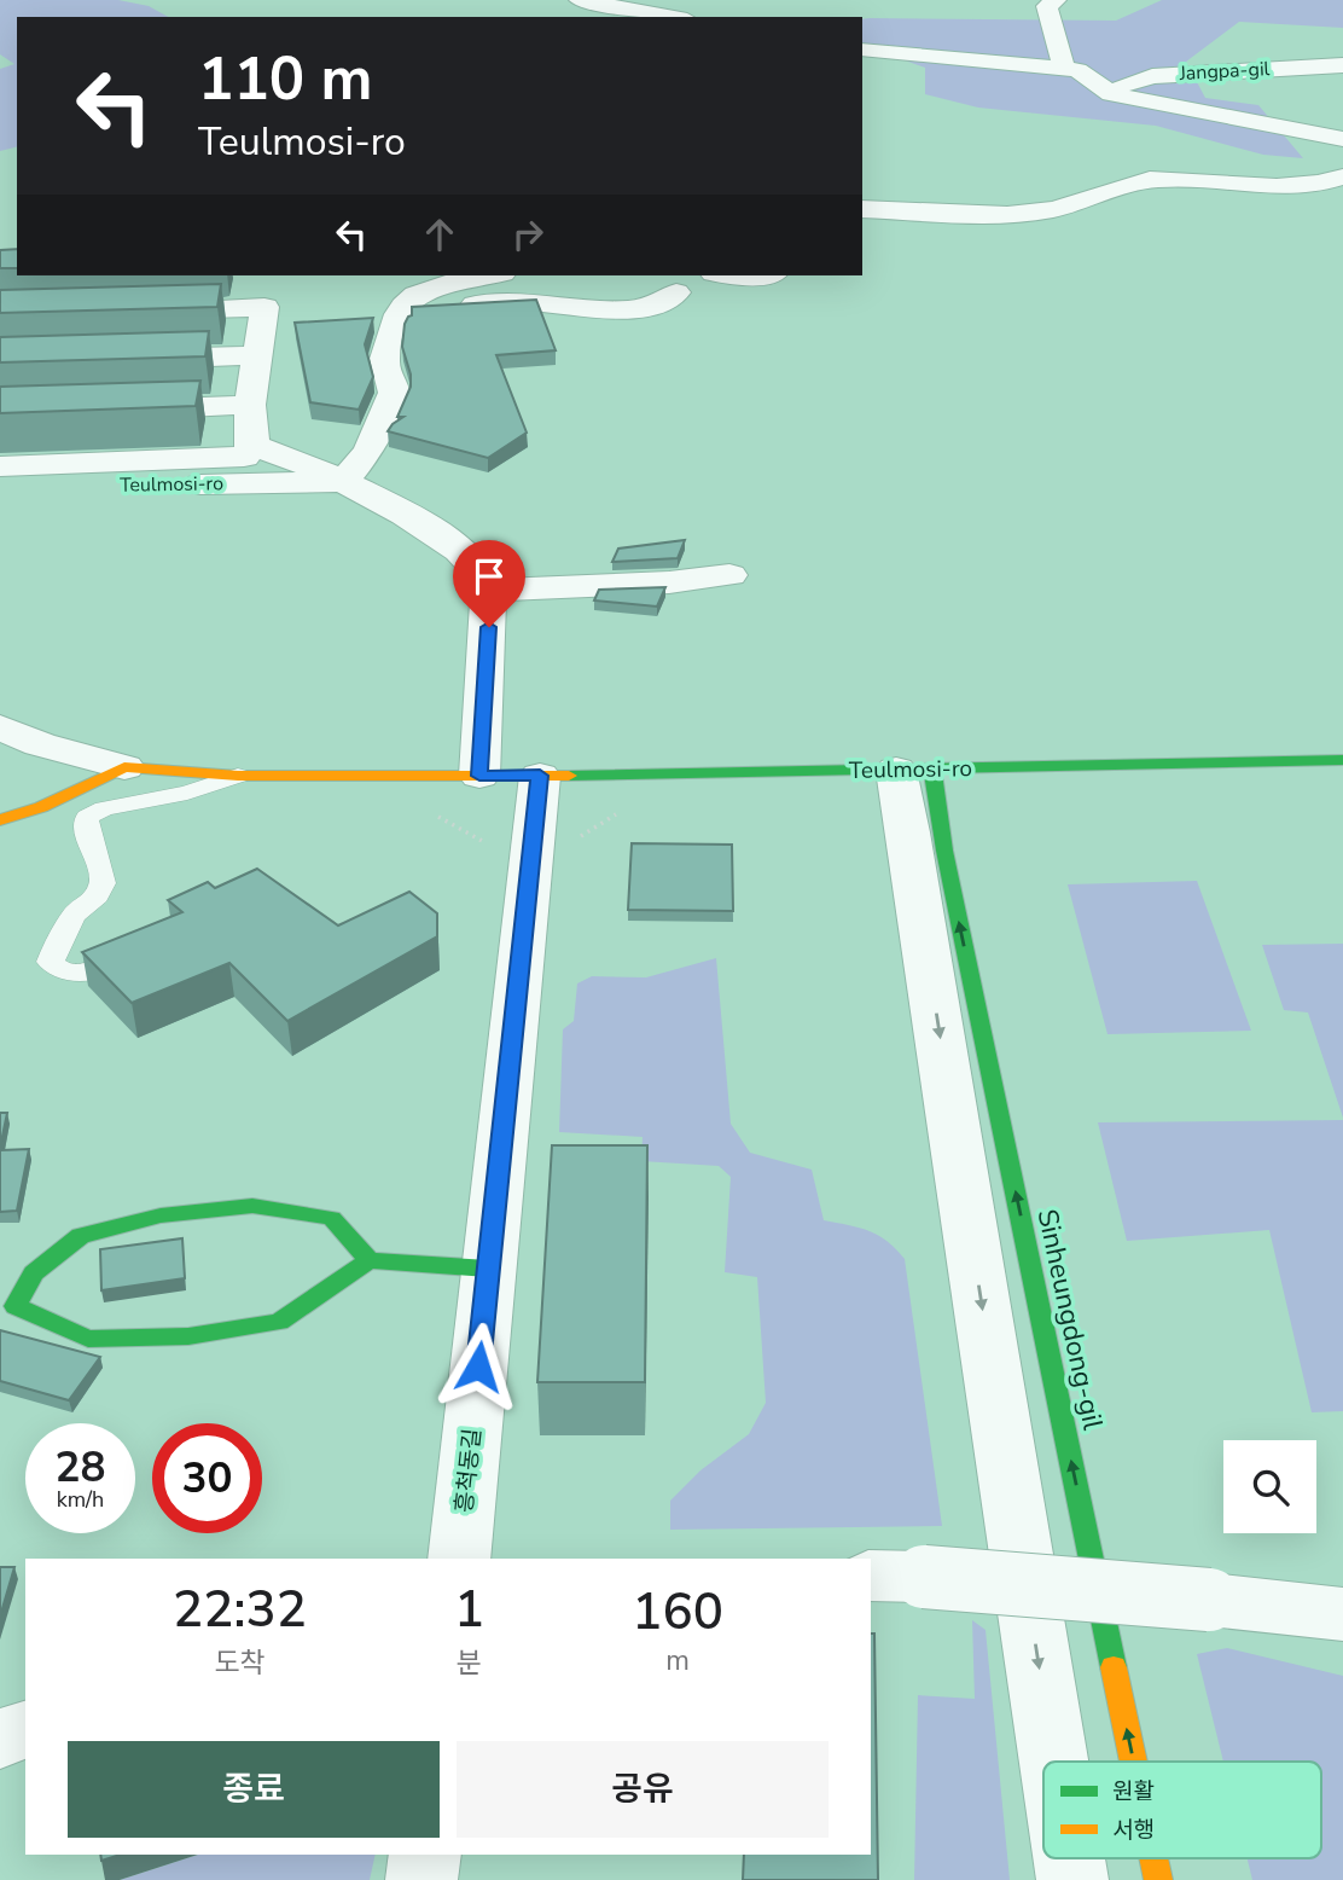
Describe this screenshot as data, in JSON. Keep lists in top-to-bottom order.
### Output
{
  "streets": {
    "street": [
      "Jangpa-gil",
      "Teulmosi-ro",
      "Sinheungdong-gil",
      "흥척동길"
    ]
  },
  "crossings": [
    ["Teulmosi-ro", "Sinheungdong-gil"],
    ["Teulmosi-ro", "흥척동길"]
  ],
  "legend": ["원활", "서행"],
  "page": {
    "turn": ["110 m", "Teulmosi-ro"],
    "speed": "28 km/h",
    "limit": "30",
    "eta": [
      "22:32",
      "도착",
      "1",
      "분",
      "160",
      "m"
    ],
    "buttons": ["종료", "공유"]
  }
}
